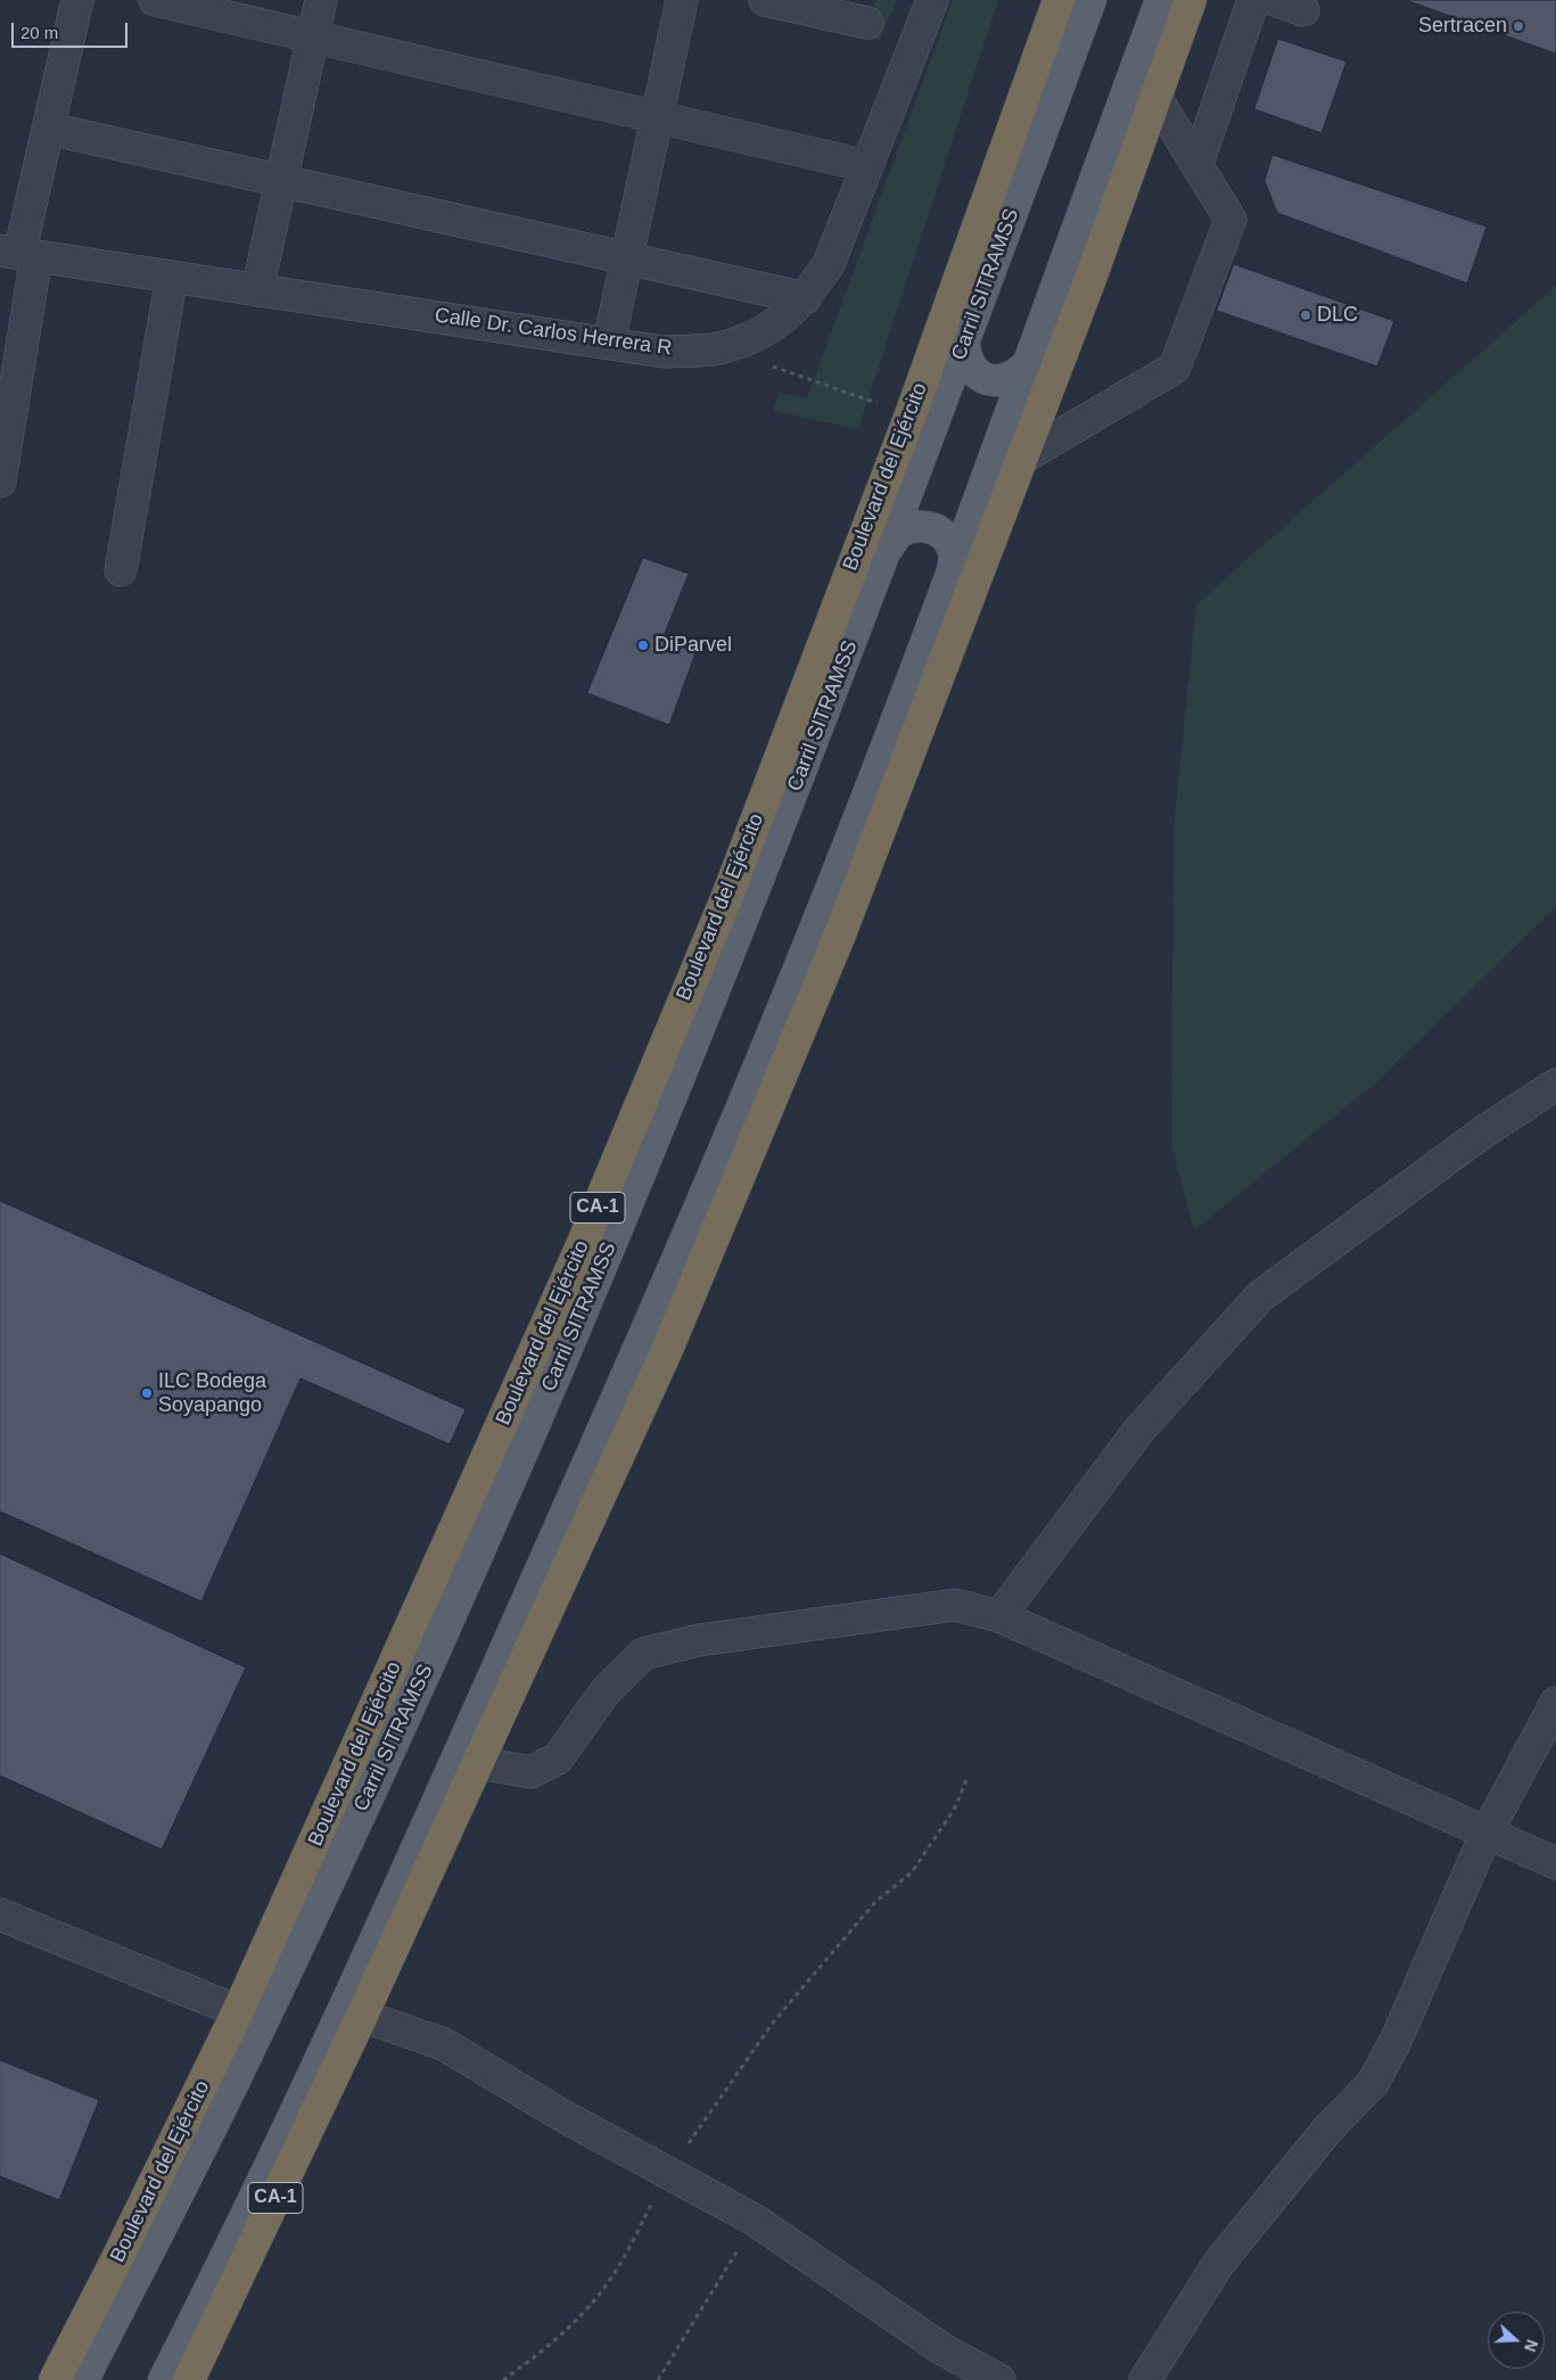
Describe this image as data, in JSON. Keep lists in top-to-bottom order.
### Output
{
  "streets": {
    "highway": ["Boulevard del Ejército", "CA-1"],
    "main road": ["Carril SITRAMSS"],
    "street": ["Calle Dr. Carlos Herrera R"]
  },
  "places": [
    "Sertracen",
    "DLC",
    "DiParvel",
    "ILC Bodega Soyapango"
  ],
  "scale_bar": "20 m",
  "north": "right"
}
